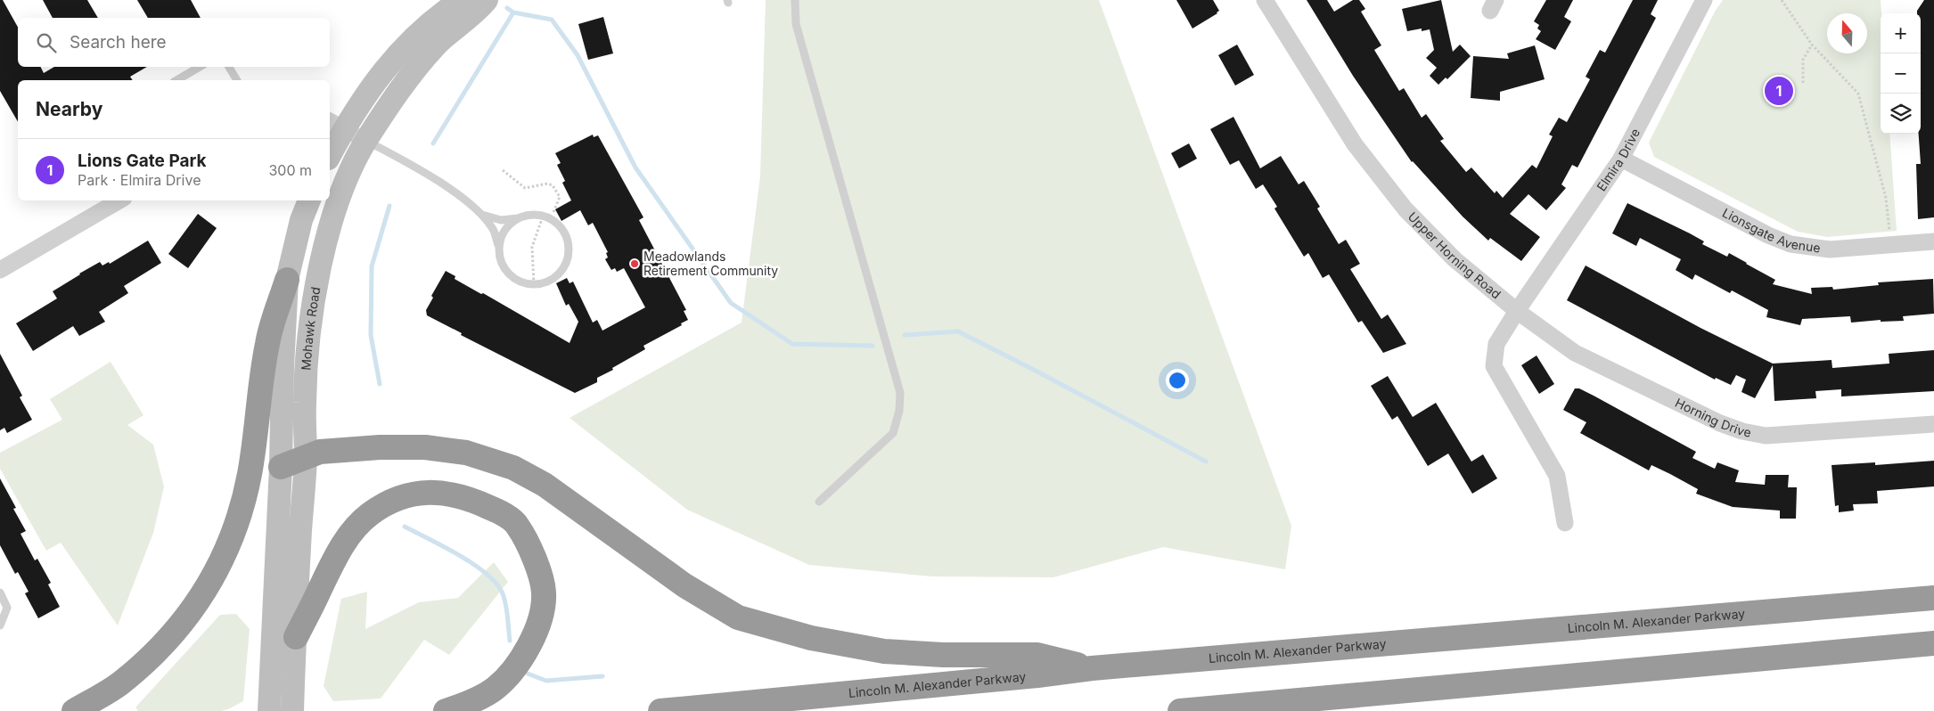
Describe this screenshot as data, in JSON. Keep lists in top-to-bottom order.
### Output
{
  "streets": {
    "highway": ["Lincoln M. Alexander Parkway"],
    "main road": ["Mohawk Road"],
    "street": [
      "Elmira Drive",
      "Lionsgate Avenue",
      "Upper Horning Road",
      "Horning Drive"
    ]
  },
  "crossings": [
    ["Elmira Drive", "Lionsgate Avenue"],
    ["Elmira Drive", "Upper Horning Road"],
    ["Elmira Drive", "Horning Drive"],
    ["Upper Horning Road", "Horning Drive"]
  ],
  "places": ["Meadowlands Retirement Community"],
  "north": "top",
  "page": {
    "map_buttons": ["+", "−"],
    "search": "Search here",
    "pins": "1",
    "heading": "Nearby",
    "list": [
      {
        "mark": "1",
        "name": "Lions Gate Park",
        "note": "Park · Elmira Drive",
        "value": "300 m"
      }
    ]
  }
}
